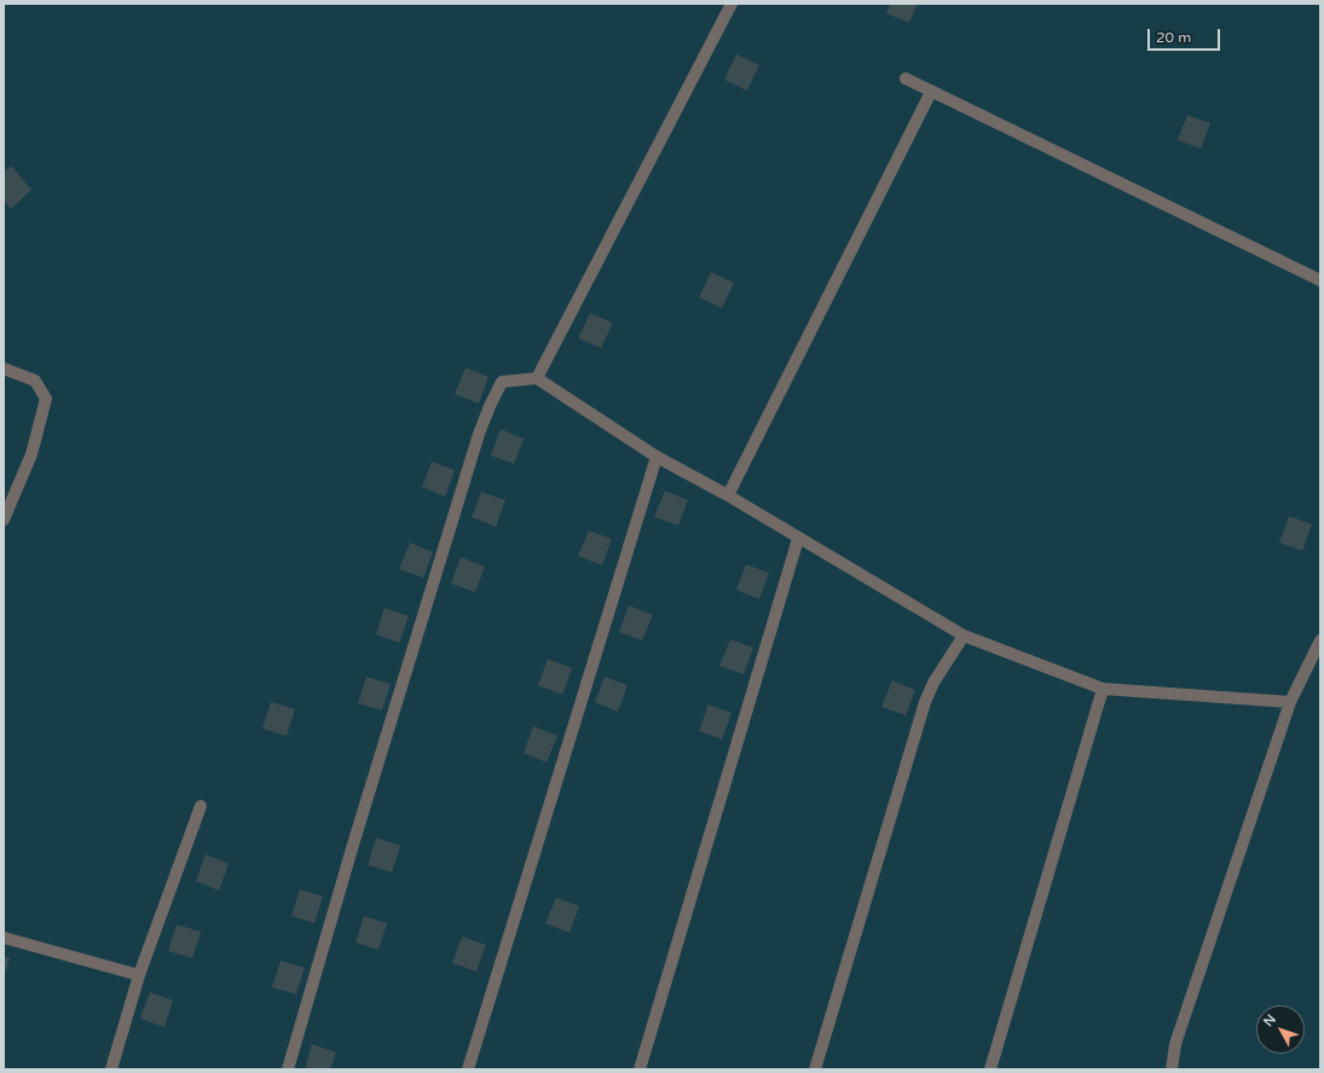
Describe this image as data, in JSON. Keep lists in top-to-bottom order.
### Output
{
  "scale_bar": "20 m",
  "north": "top left"
}
